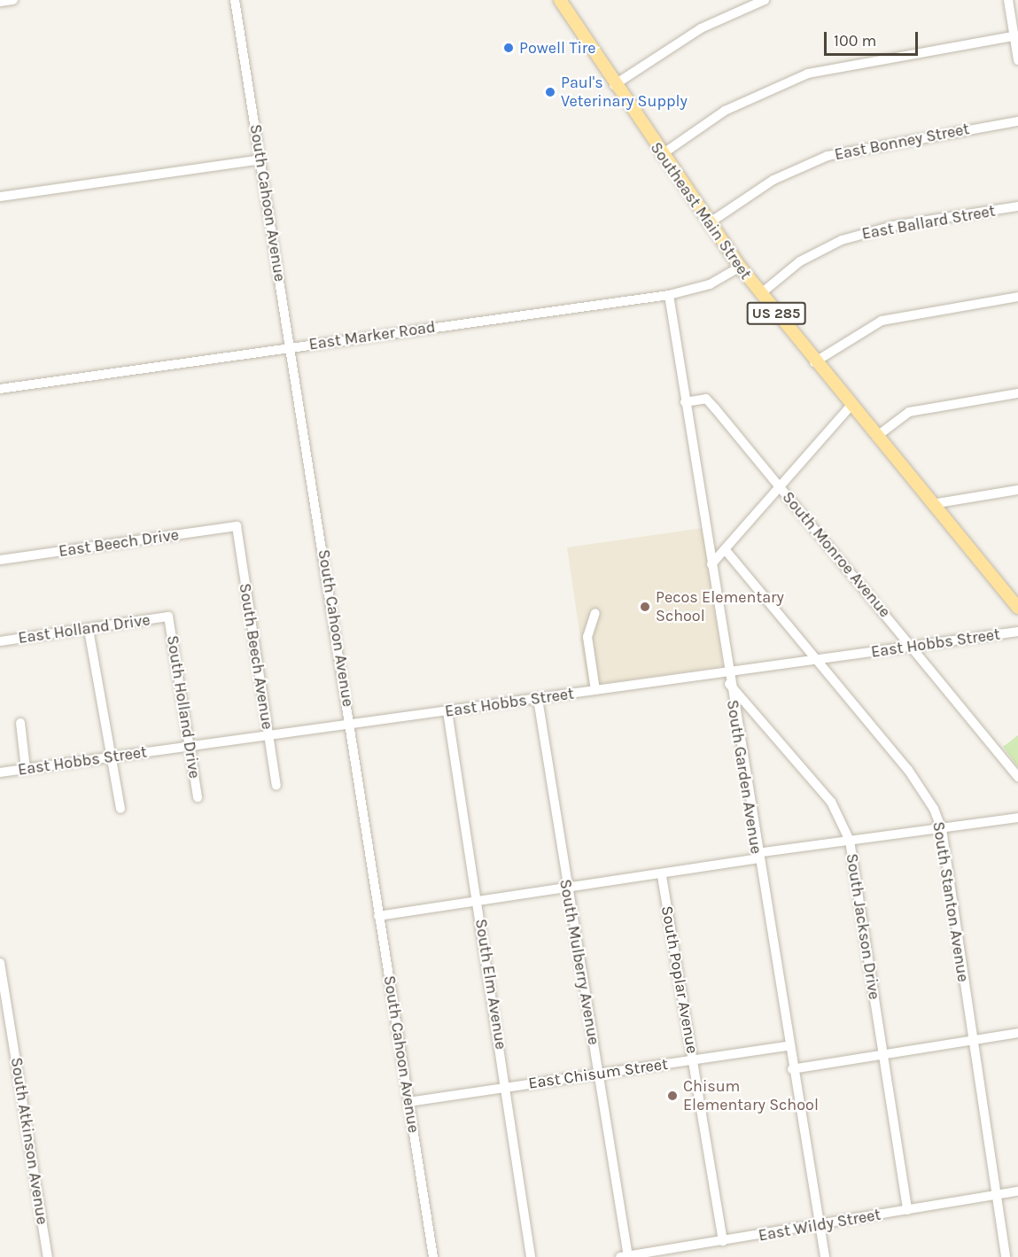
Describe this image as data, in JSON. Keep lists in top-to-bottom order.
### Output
{
  "streets": {
    "main road": ["Southeast Main Street", "US 285"],
    "street": [
      "East Bonney Street",
      "South Cahoon Avenue",
      "East Ballard Street",
      "East Marker Road",
      "East Beech Drive",
      "South Monroe Avenue",
      "East Holland Drive",
      "East Hobbs Street",
      "South Beech Avenue",
      "South Holland Drive",
      "South Garden Avenue",
      "South Stanton Avenue",
      "South Jackson Drive",
      "South Mulberry Avenue",
      "South Poplar Avenue",
      "South Elm Avenue",
      "East Chisum Street",
      "South Atkinson Avenue",
      "East Wildy Street"
    ]
  },
  "crossings": [
    ["East Bonney Street", "Southeast Main Street"],
    ["South Cahoon Avenue", "East Marker Road"],
    ["South Cahoon Avenue", "East Hobbs Street"],
    ["South Cahoon Avenue", "East Chisum Street"],
    ["Southeast Main Street", "East Ballard Street"],
    ["Southeast Main Street", "East Marker Road"],
    ["East Marker Road", "South Garden Avenue"],
    ["East Beech Drive", "South Beech Avenue"],
    ["South Monroe Avenue", "East Hobbs Street"],
    ["South Monroe Avenue", "South Garden Avenue"],
    ["East Holland Drive", "South Holland Drive"],
    ["East Hobbs Street", "South Beech Avenue"],
    ["East Hobbs Street", "South Holland Drive"],
    ["East Hobbs Street", "South Garden Avenue"],
    ["East Hobbs Street", "South Stanton Avenue"],
    ["East Hobbs Street", "South Mulberry Avenue"],
    ["East Hobbs Street", "South Elm Avenue"],
    ["South Garden Avenue", "South Jackson Drive"],
    ["South Garden Avenue", "East Chisum Street"],
    ["South Garden Avenue", "East Wildy Street"],
    ["South Stanton Avenue", "East Wildy Street"],
    ["South Jackson Drive", "East Wildy Street"],
    ["South Mulberry Avenue", "East Chisum Street"],
    ["South Mulberry Avenue", "East Wildy Street"],
    ["South Poplar Avenue", "East Chisum Street"],
    ["South Poplar Avenue", "East Wildy Street"],
    ["South Elm Avenue", "East Chisum Street"]
  ],
  "places": [
    "Powell Tire",
    "Paul's Veterinary Supply",
    "Pecos Elementary School",
    "Chisum Elementary School"
  ],
  "scale_bar": "100 m"
}
